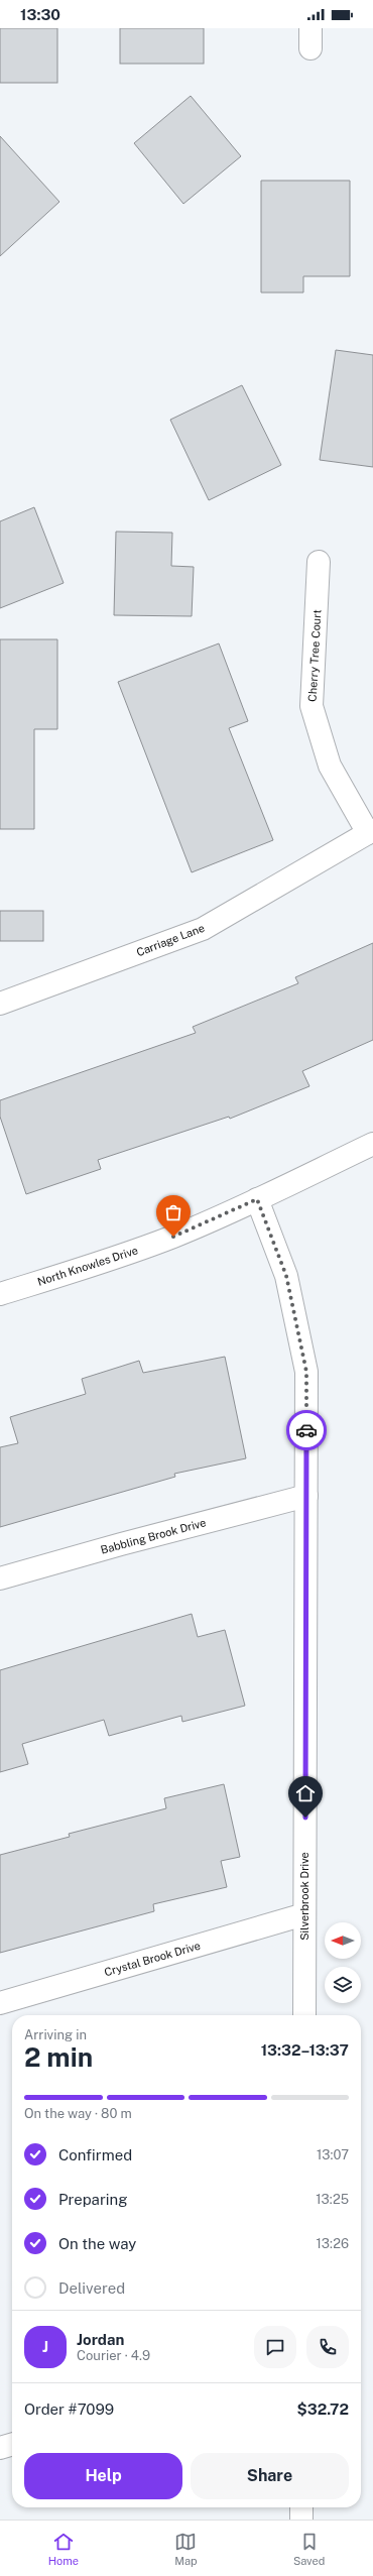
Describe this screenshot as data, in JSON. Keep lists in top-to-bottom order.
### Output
{
  "streets": {
    "street": [
      "Cherry Tree Court",
      "Carriage Lane",
      "North Knowles Drive",
      "Babbling Brook Drive",
      "Silverbrook Drive",
      "Crystal Brook Drive"
    ]
  },
  "crossings": [
    ["Cherry Tree Court", "Carriage Lane"],
    ["North Knowles Drive", "Silverbrook Drive"],
    ["Babbling Brook Drive", "Silverbrook Drive"],
    ["Silverbrook Drive", "Crystal Brook Drive"]
  ],
  "north": "left",
  "page": {
    "status": "13:30",
    "heading": ["2 min", "Arriving in", "13:32–13:37"],
    "panel": [
      "Jordan",
      "Courier · 4.9",
      "Order #7099",
      "$32.72"
    ],
    "bar": "On the way · 80 m",
    "list": [
      ["Confirmed", "13:07"],
      ["Preparing", "13:25"],
      ["On the way", "13:26"],
      "Delivered"
    ],
    "round": "J",
    "buttons": ["Help", "Share"],
    "tabs": ["Home", "Map", "Saved"]
  }
}
